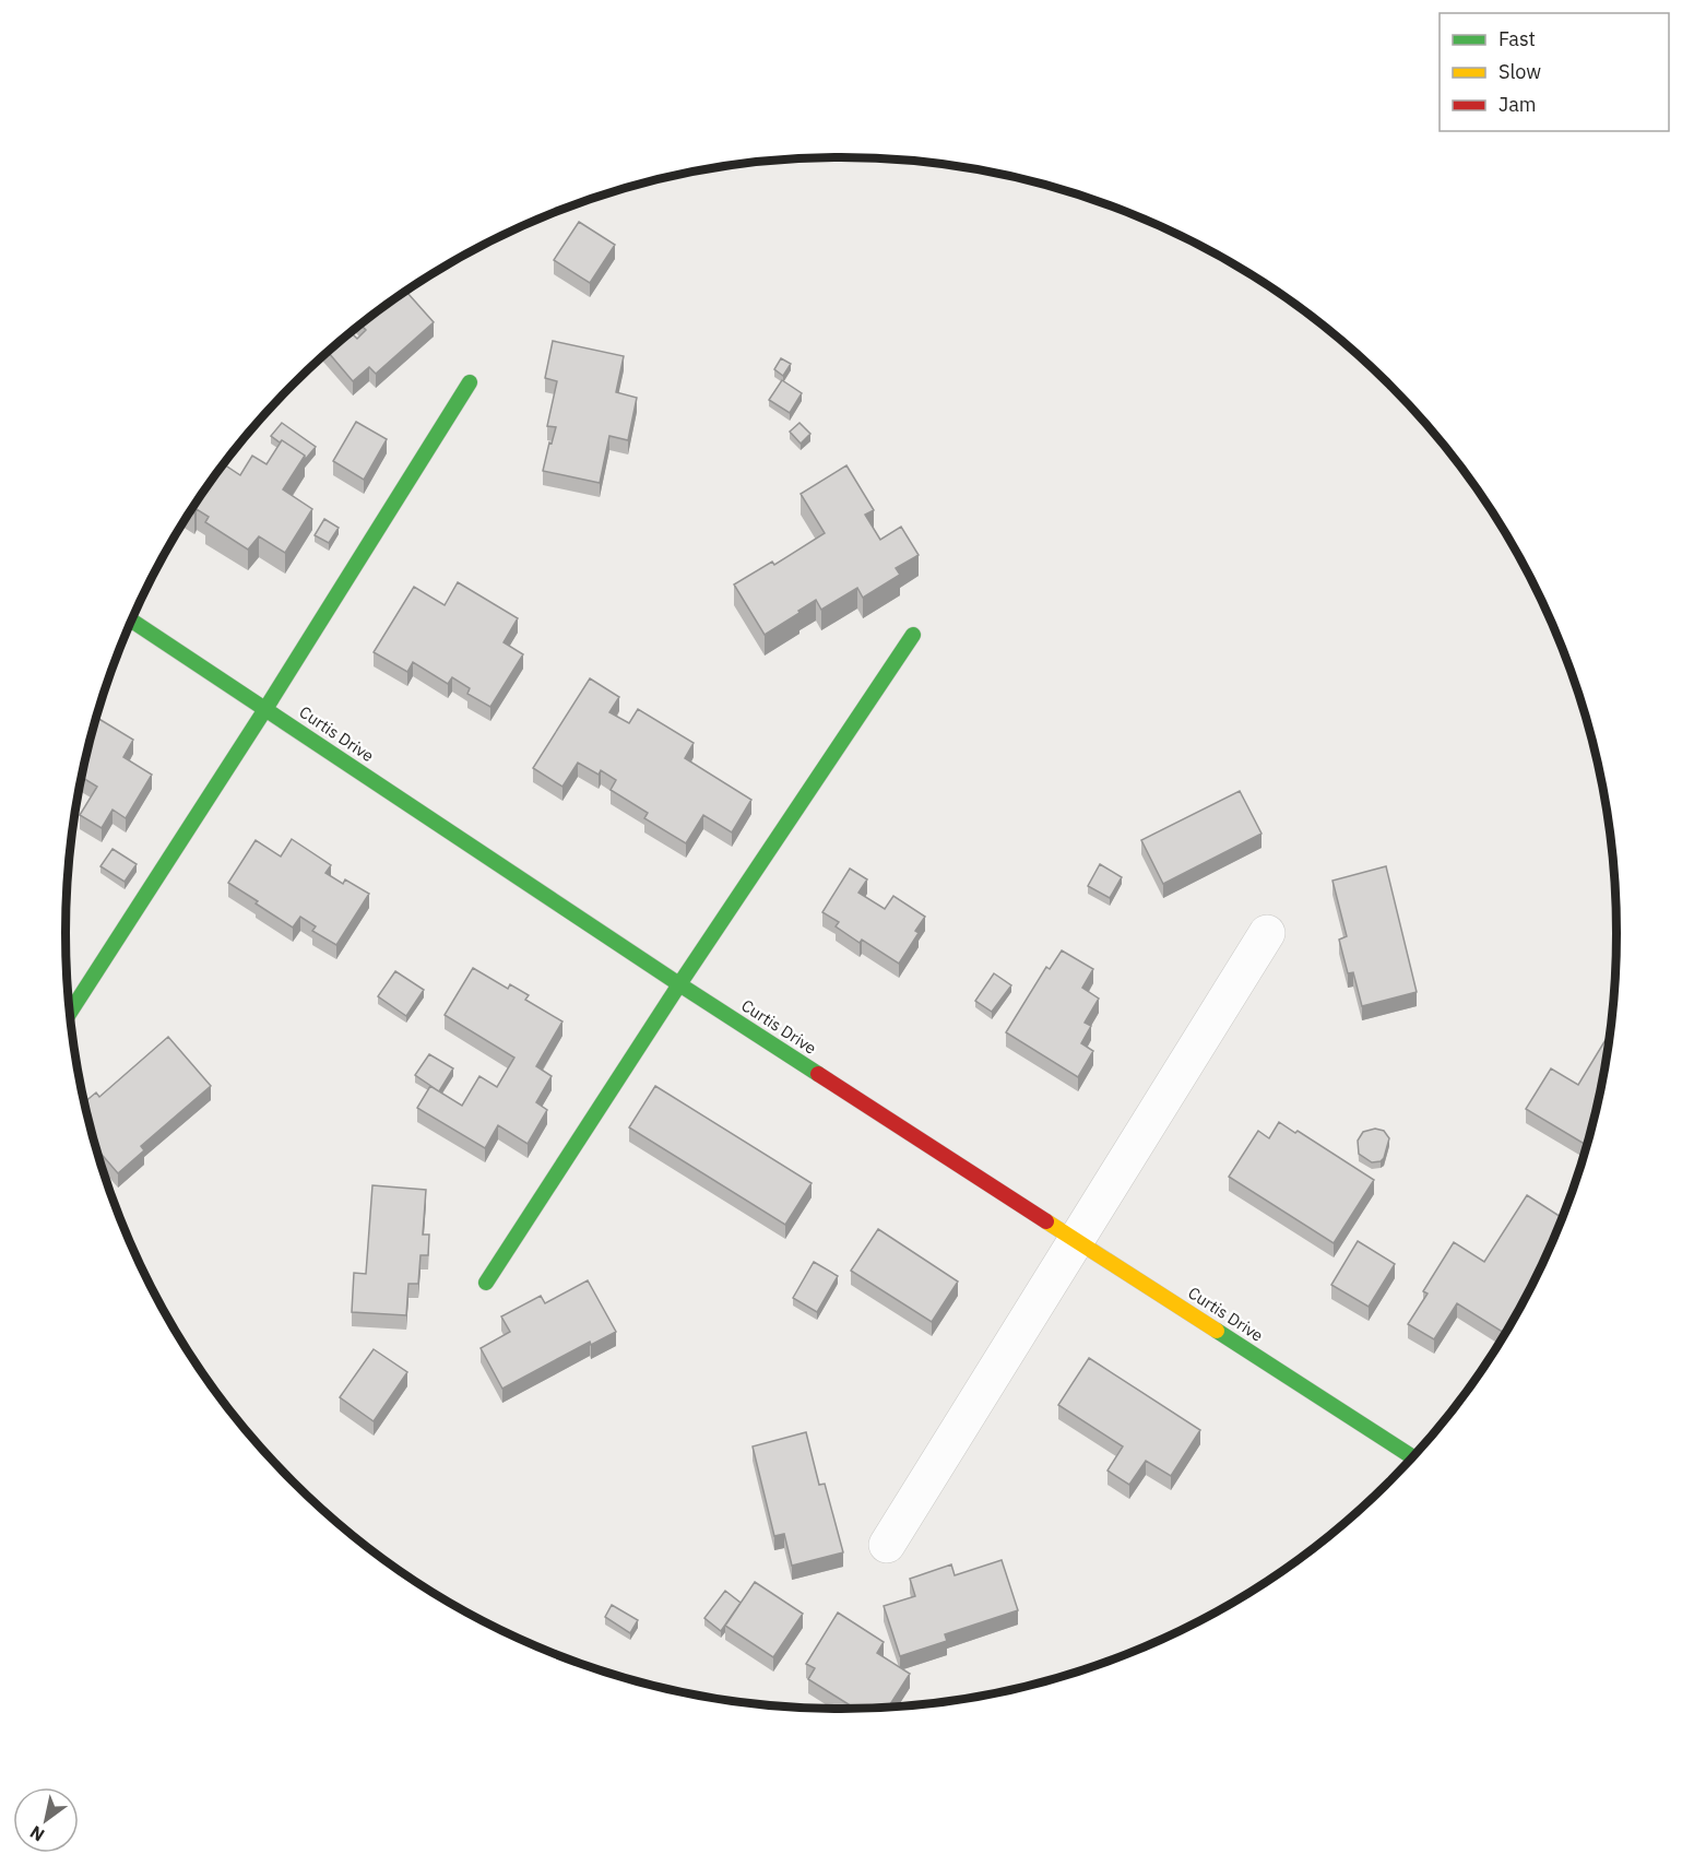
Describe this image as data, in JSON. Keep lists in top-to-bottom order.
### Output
{
  "streets": {
    "street": ["Curtis Drive"]
  },
  "legend": ["Fast", "Slow", "Jam"],
  "north": "bottom left"
}
